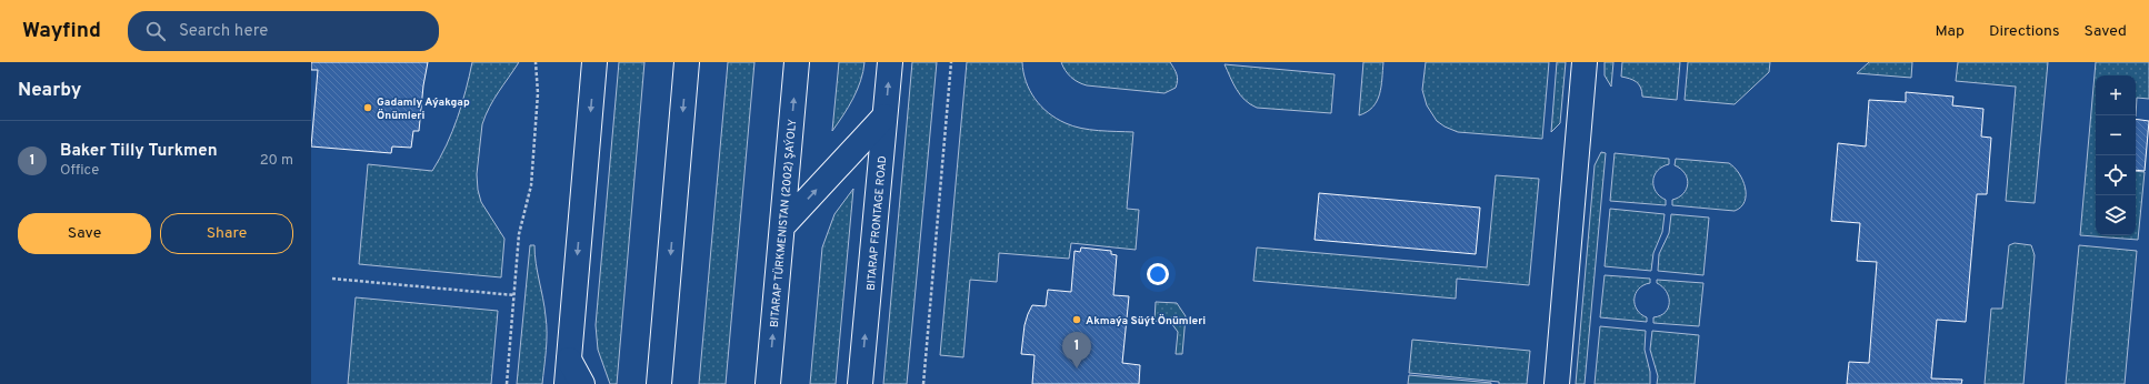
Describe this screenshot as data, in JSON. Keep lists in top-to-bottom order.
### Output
{
  "streets": {
    "street": ["BITARAP TÜRKMENISTAN (2002) ŞAÝOLY", "BITARAP FRONTAGE ROAD"]
  },
  "places": ["Gadamly Aýakgap Önümleri", "Akmaýa Süýt Önümleri"],
  "page": {
    "header": "Wayfind",
    "search": "Search here",
    "nav": ["Map", "Directions", "Saved"],
    "heading": "Nearby",
    "map_buttons": ["+", "−"],
    "list": [
      {
        "mark": "1",
        "name": "Baker Tilly Turkmen",
        "note": "Office",
        "value": "20 m"
      }
    ],
    "buttons": ["Save", "Share"],
    "pins": "1"
  }
}
